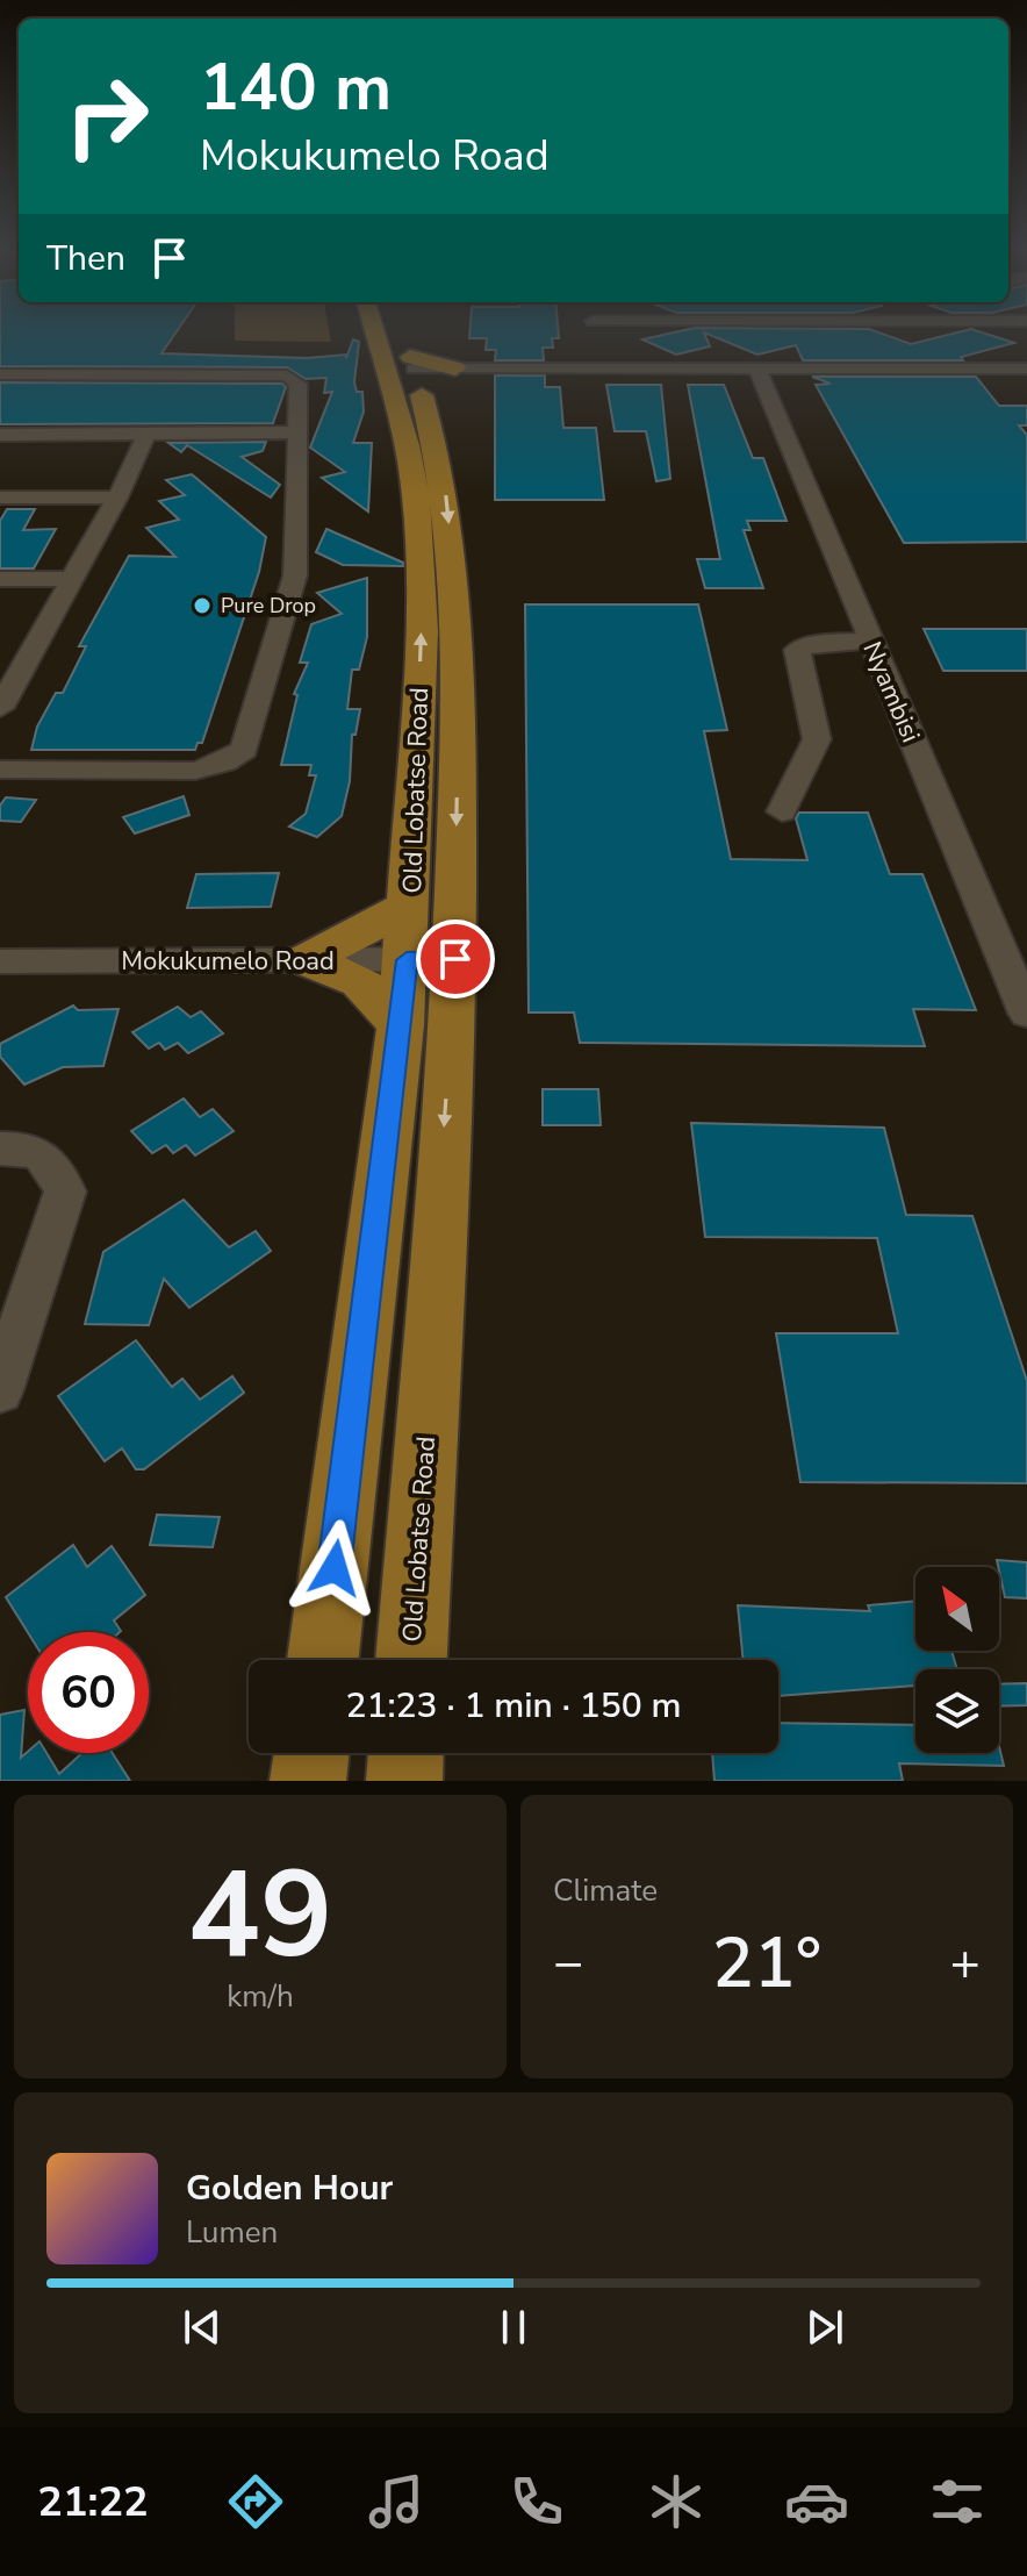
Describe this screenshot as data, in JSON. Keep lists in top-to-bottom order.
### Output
{
  "streets": {
    "main road": ["Old Lobatse Road"],
    "street": ["Nyambisi", "Mokukumelo Road"]
  },
  "crossings": [
    ["Old Lobatse Road", "Mokukumelo Road"]
  ],
  "places": ["Pure Drop"],
  "north": "top left",
  "page": {
    "turn": ["140 m", "Mokukumelo Road"],
    "then": "Then",
    "limit": "60",
    "trip": "21:23 · 1 min · 150 m",
    "tile": [
      ["49", "km/h"],
      "Climate"
    ],
    "heat": ["−", "21°", "+"],
    "song": ["Golden Hour", "Lumen"],
    "tabs": "21:22"
  }
}
